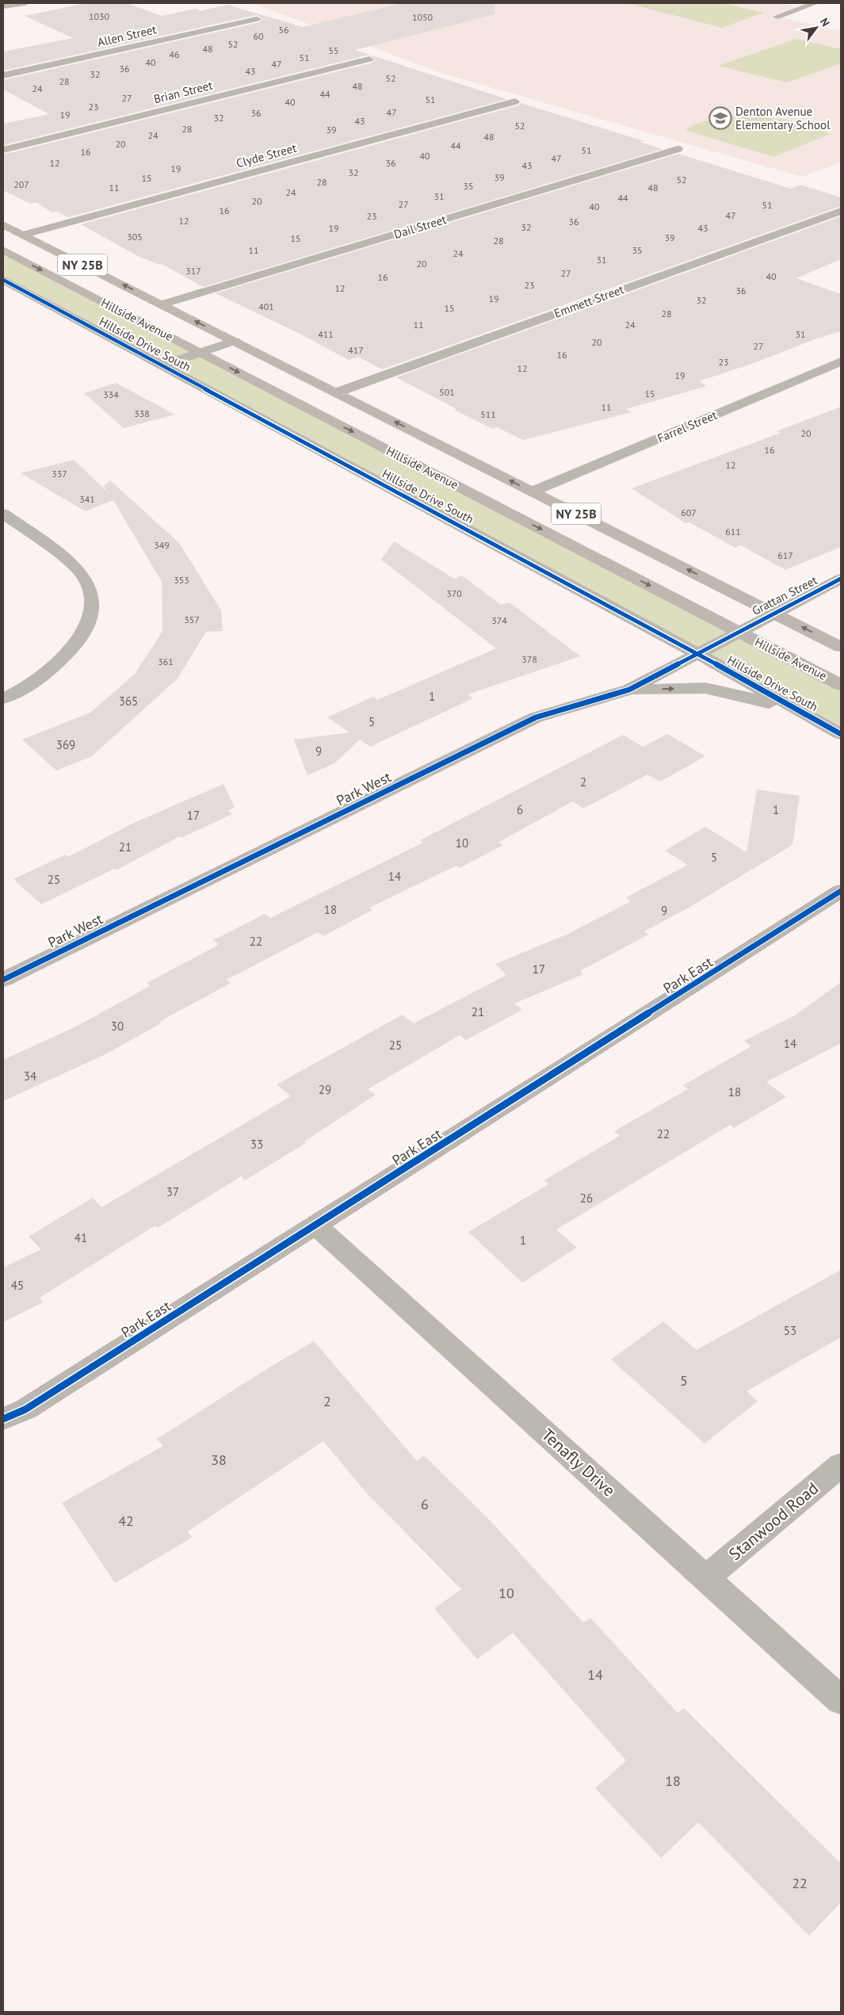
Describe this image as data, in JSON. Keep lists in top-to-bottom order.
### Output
{
  "streets": {
    "main road": ["NY 25B", "Hillside Avenue"],
    "street": [
      "Allen Street",
      "Brian Street",
      "Clyde Street",
      "Dail Street",
      "Emmett Street",
      "Hillside Drive South",
      "Farrel Street",
      "Grattan Street",
      "Park West",
      "Park East",
      "Tenafly Drive",
      "Stanwood Road"
    ]
  },
  "crossings": [
    ["Clyde Street", "Hillside Avenue"],
    ["Dail Street", "Hillside Avenue"],
    ["Emmett Street", "Hillside Avenue"],
    ["Hillside Avenue", "Farrel Street"],
    ["Hillside Avenue", "Grattan Street"],
    ["Hillside Avenue", "Park West"],
    ["Hillside Drive South", "Park West"],
    ["Grattan Street", "Park West"],
    ["Park East", "Tenafly Drive"],
    ["Tenafly Drive", "Stanwood Road"]
  ],
  "places": {
    "school or university": ["Denton Avenue Elementary School"]
  },
  "house_numbers": [
    "1030",
    "1050",
    "56",
    "60",
    "52",
    "48",
    "55",
    "46",
    "51",
    "40",
    "47",
    "36",
    "43",
    "32",
    "52",
    "28",
    "48",
    "24",
    "44",
    "27",
    "51",
    "40",
    "23",
    "47",
    "36",
    "19",
    "32",
    "43",
    "52",
    "28",
    "39",
    "24",
    "48",
    "20",
    "44",
    "51",
    "16",
    "40",
    "47",
    "12",
    "36",
    "43",
    "19",
    "32",
    "39",
    "15",
    "52",
    "28",
    "207",
    "35",
    "11",
    "48",
    "24",
    "31",
    "44",
    "20",
    "27",
    "51",
    "40",
    "16",
    "47",
    "23",
    "12",
    "36",
    "32",
    "19",
    "43",
    "305",
    "39",
    "15",
    "28",
    "11",
    "35",
    "24",
    "31",
    "20",
    "317",
    "27",
    "40",
    "16",
    "23",
    "12",
    "36",
    "19",
    "32",
    "401",
    "15",
    "28",
    "11",
    "24",
    "411",
    "31",
    "20",
    "27",
    "417",
    "16",
    "23",
    "12",
    "19",
    "501",
    "15",
    "334",
    "11",
    "338",
    "511",
    "20",
    "16",
    "12",
    "337",
    "341",
    "607",
    "611",
    "349",
    "617",
    "353",
    "370",
    "357",
    "374",
    "378",
    "361",
    "1",
    "365",
    "5",
    "369",
    "9",
    "2",
    "6",
    "1",
    "17",
    "10",
    "21",
    "5",
    "14",
    "25",
    "18",
    "9",
    "22",
    "17",
    "21",
    "30",
    "14",
    "25",
    "34",
    "29",
    "18",
    "22",
    "33",
    "37",
    "26",
    "41",
    "1",
    "45",
    "53",
    "5",
    "2",
    "38",
    "6",
    "42",
    "10",
    "14",
    "18",
    "22"
  ],
  "north": "top right"
}
